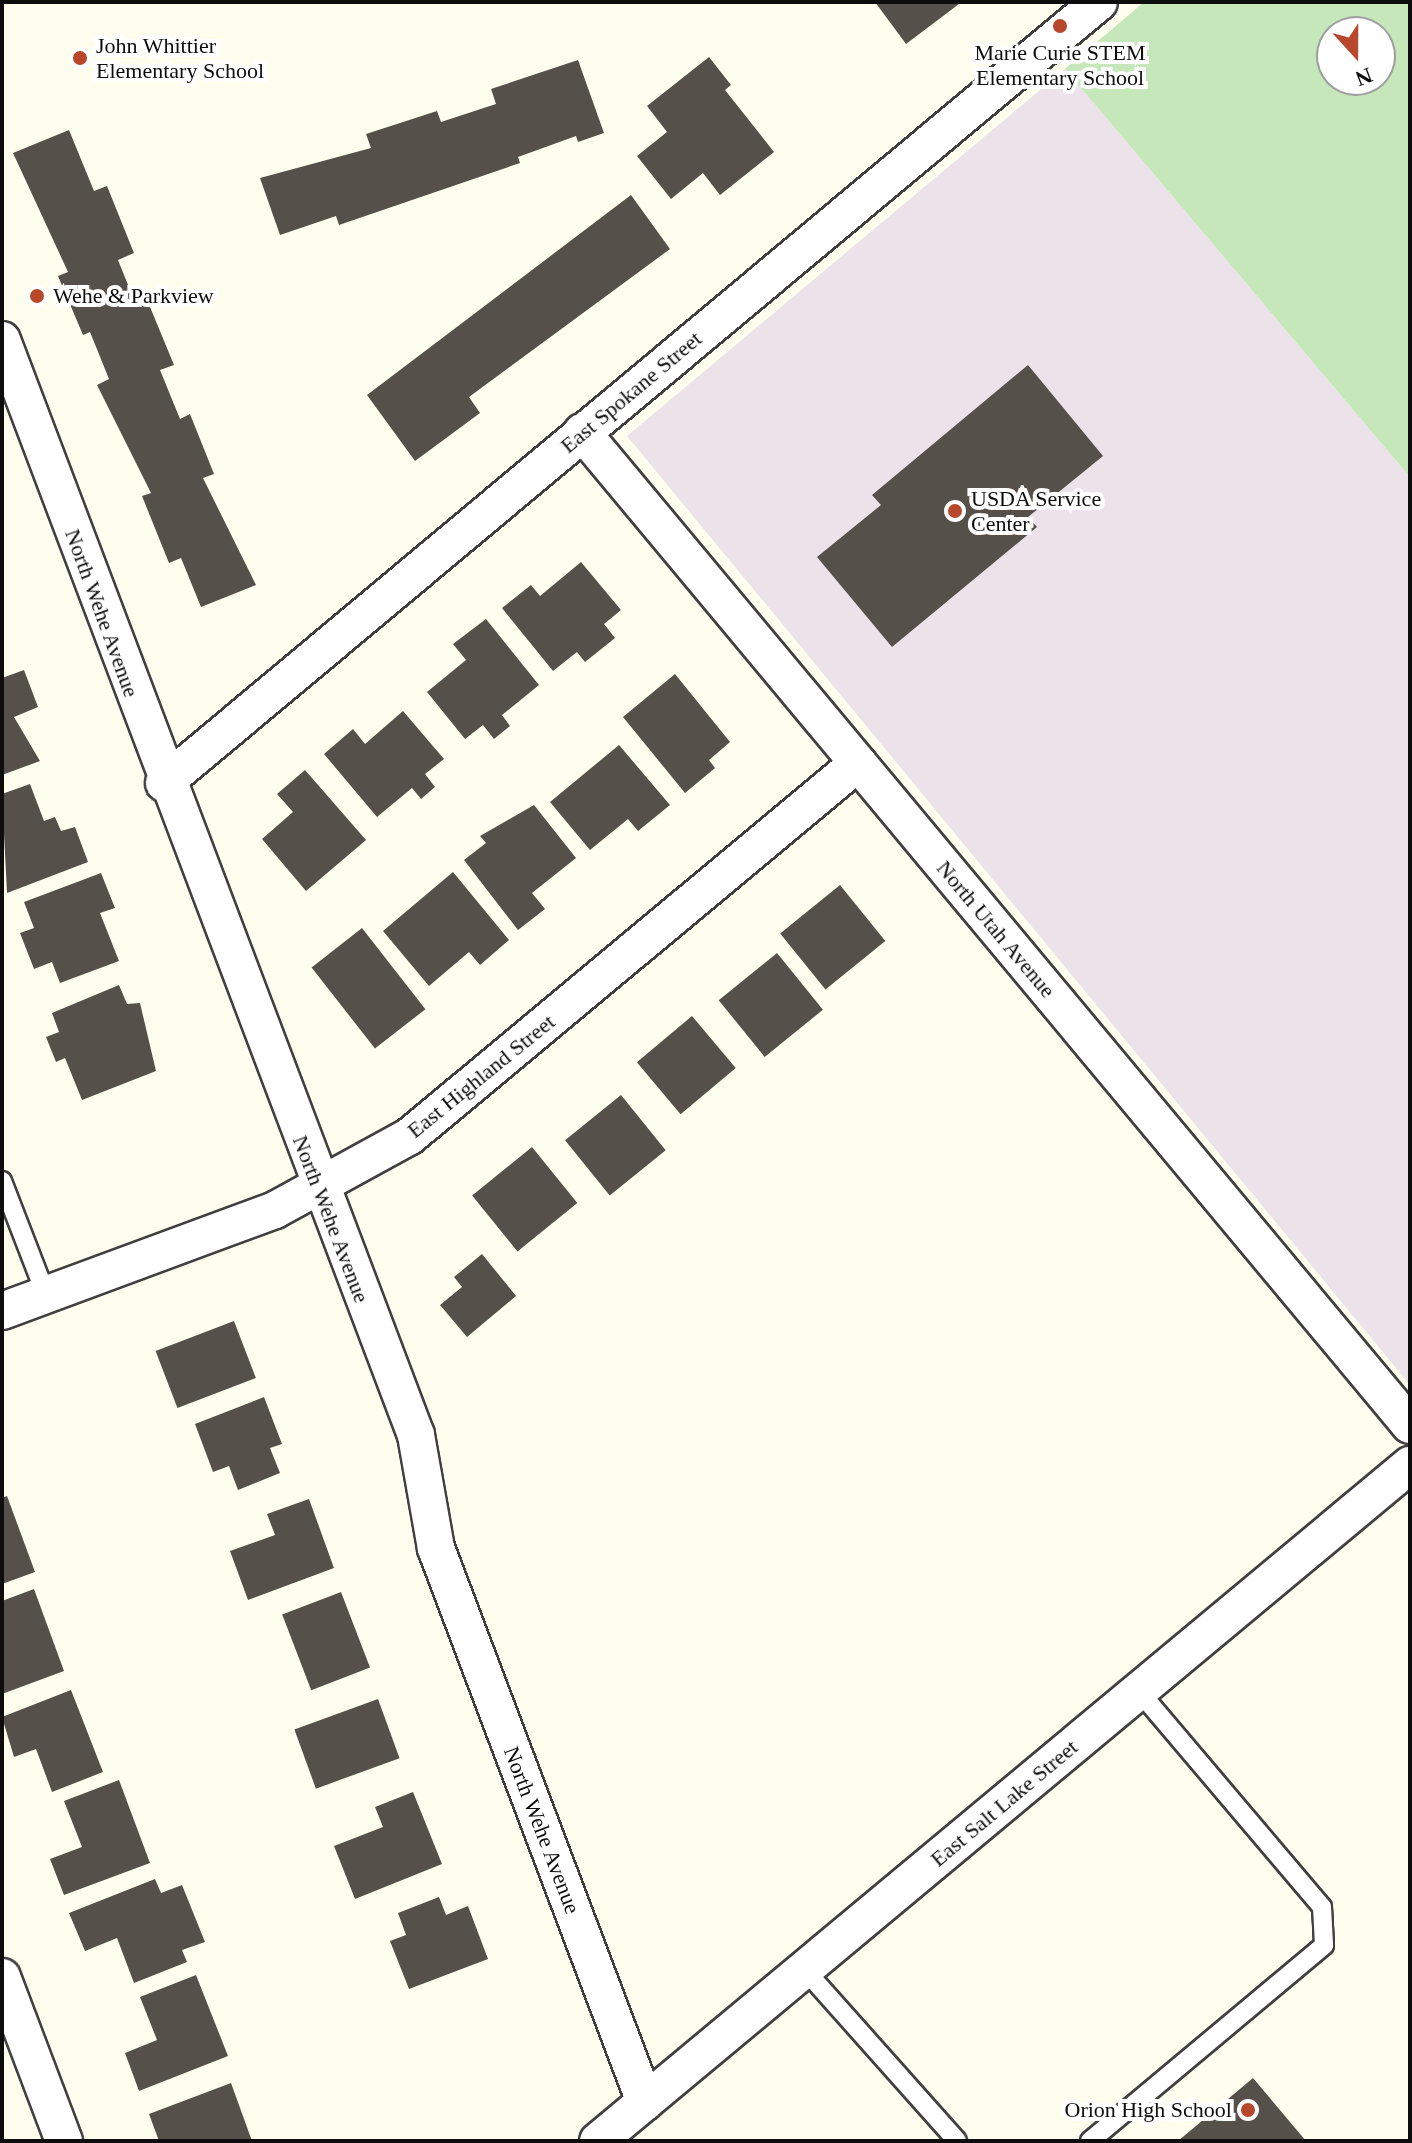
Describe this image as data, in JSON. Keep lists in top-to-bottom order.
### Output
{
  "streets": {
    "street": [
      "East Spokane Street",
      "North Wehe Avenue",
      "North Utah Avenue",
      "East Highland Street",
      "East Salt Lake Street"
    ]
  },
  "crossings": [
    ["East Spokane Street", "North Wehe Avenue"],
    ["East Spokane Street", "North Utah Avenue"],
    ["North Wehe Avenue", "East Highland Street"],
    ["North Wehe Avenue", "East Salt Lake Street"],
    ["North Utah Avenue", "East Highland Street"]
  ],
  "places": [
    "Marie Curie STEM Elementary School",
    "John Whittier Elementary School",
    "Wehe & Parkview",
    "USDA Service Center",
    "Orion High School"
  ],
  "north": "bottom"
}
